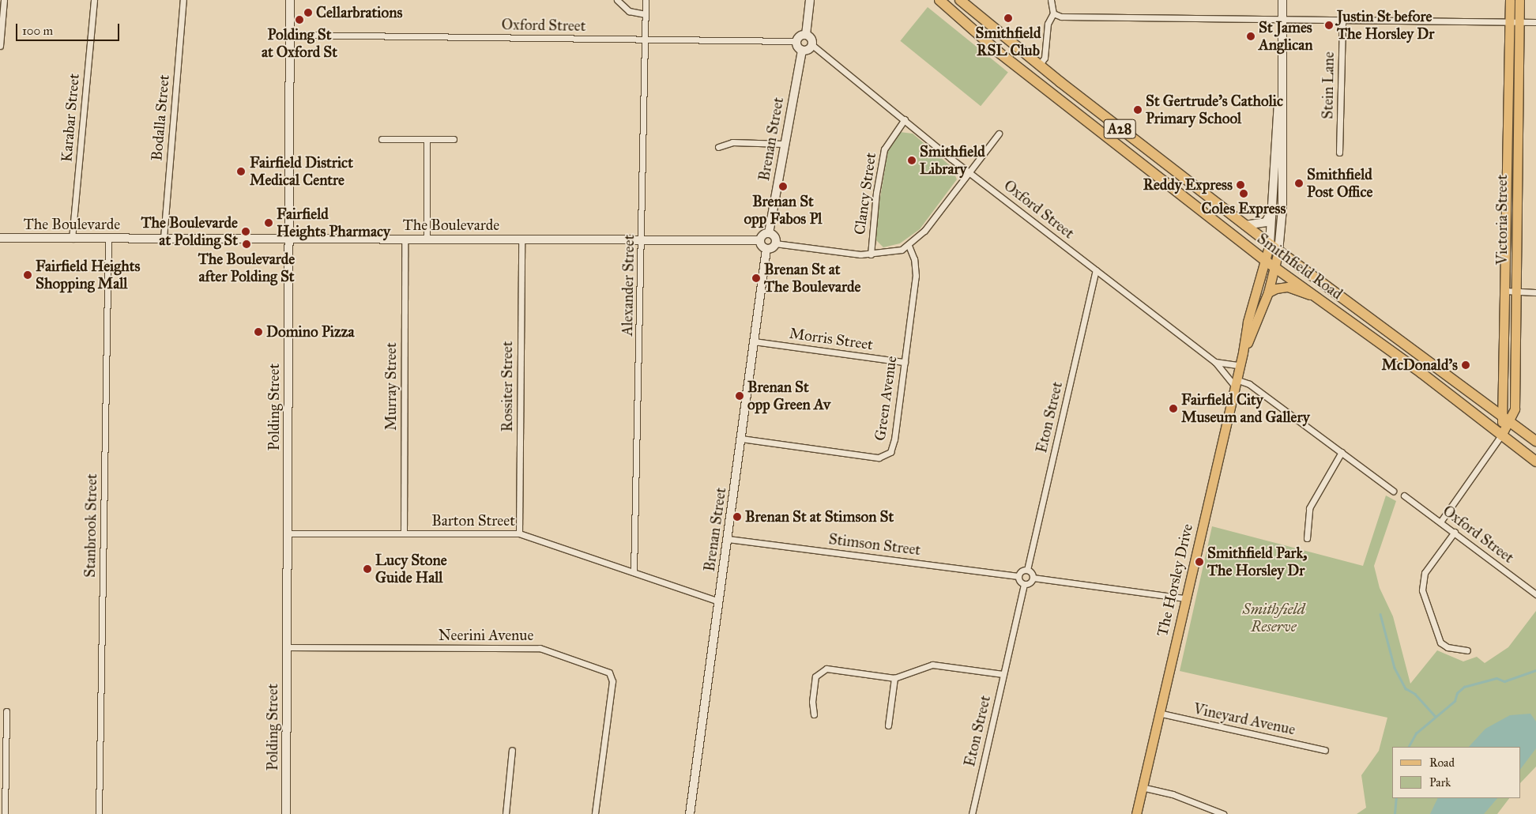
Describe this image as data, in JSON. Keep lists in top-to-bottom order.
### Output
{
  "streets": {
    "highway": ["A28", "Smithfield Road"],
    "main road": ["Victoria Street", "The Horsley Drive"],
    "street": [
      "Oxford Street",
      "Stein Lane",
      "Karabar Street",
      "Bodalla Street",
      "Brenan Street",
      "Clancy Street",
      "The Boulevarde",
      "Alexander Street",
      "Morris Street",
      "Murray Street",
      "Rossiter Street",
      "Green Avenue",
      "Polding Street",
      "Eton Street",
      "Barton Street",
      "Stanbrook Street",
      "Stimson Street",
      "Neerini Avenue",
      "Vineyard Avenue"
    ]
  },
  "crossings": [
    ["Oxford Street", "Brenan Street"],
    ["Oxford Street", "Clancy Street"],
    ["Oxford Street", "Alexander Street"],
    ["Oxford Street", "Polding Street"],
    ["Oxford Street", "Eton Street"],
    ["Oxford Street", "The Horsley Drive"],
    ["Karabar Street", "The Boulevarde"],
    ["Bodalla Street", "The Boulevarde"],
    ["Brenan Street", "The Boulevarde"],
    ["Brenan Street", "Morris Street"],
    ["Brenan Street", "Green Avenue"],
    ["Brenan Street", "Barton Street"],
    ["Brenan Street", "Stimson Street"],
    ["Victoria Street", "Smithfield Road"],
    ["The Boulevarde", "Alexander Street"],
    ["The Boulevarde", "Murray Street"],
    ["The Boulevarde", "Rossiter Street"],
    ["The Boulevarde", "Polding Street"],
    ["The Boulevarde", "Stanbrook Street"],
    ["Smithfield Road", "The Horsley Drive"],
    ["Alexander Street", "Barton Street"],
    ["Morris Street", "Green Avenue"],
    ["Murray Street", "Barton Street"],
    ["Rossiter Street", "Barton Street"],
    ["Polding Street", "Barton Street"],
    ["Polding Street", "Neerini Avenue"],
    ["The Horsley Drive", "Vineyard Avenue"]
  ],
  "parks": ["Smithfield Reserve"],
  "places": [
    "Cellarbrations",
    "Smithfield RSL Club",
    "Polding St at Oxford St",
    "Justin St before The Horsley Dr",
    "St James Anglican",
    "St Gertrude's Catholic Primary School",
    "Smithfield Library",
    "Fairfield District Medical Centre",
    "Smithfield Post Office",
    "Reddy Express",
    "Brenan St opp Fabos Pl",
    "Coles Express",
    "Fairfield Heights Pharmacy",
    "The Boulevarde at Polding St",
    "The Boulevarde after Polding St",
    "Fairfield Heights Shopping Mall",
    "Brenan St at The Boulevarde",
    "Domino Pizza",
    "McDonald's",
    "Brenan St opp Green Av",
    "Fairfield City Museum and Gallery",
    "Brenan St at Stimson St",
    "Smithfield Park, The Horsley Dr",
    "Lucy Stone Guide Hall"
  ],
  "legend": ["Road", "Park"],
  "scale_bar": "100 m"
}
